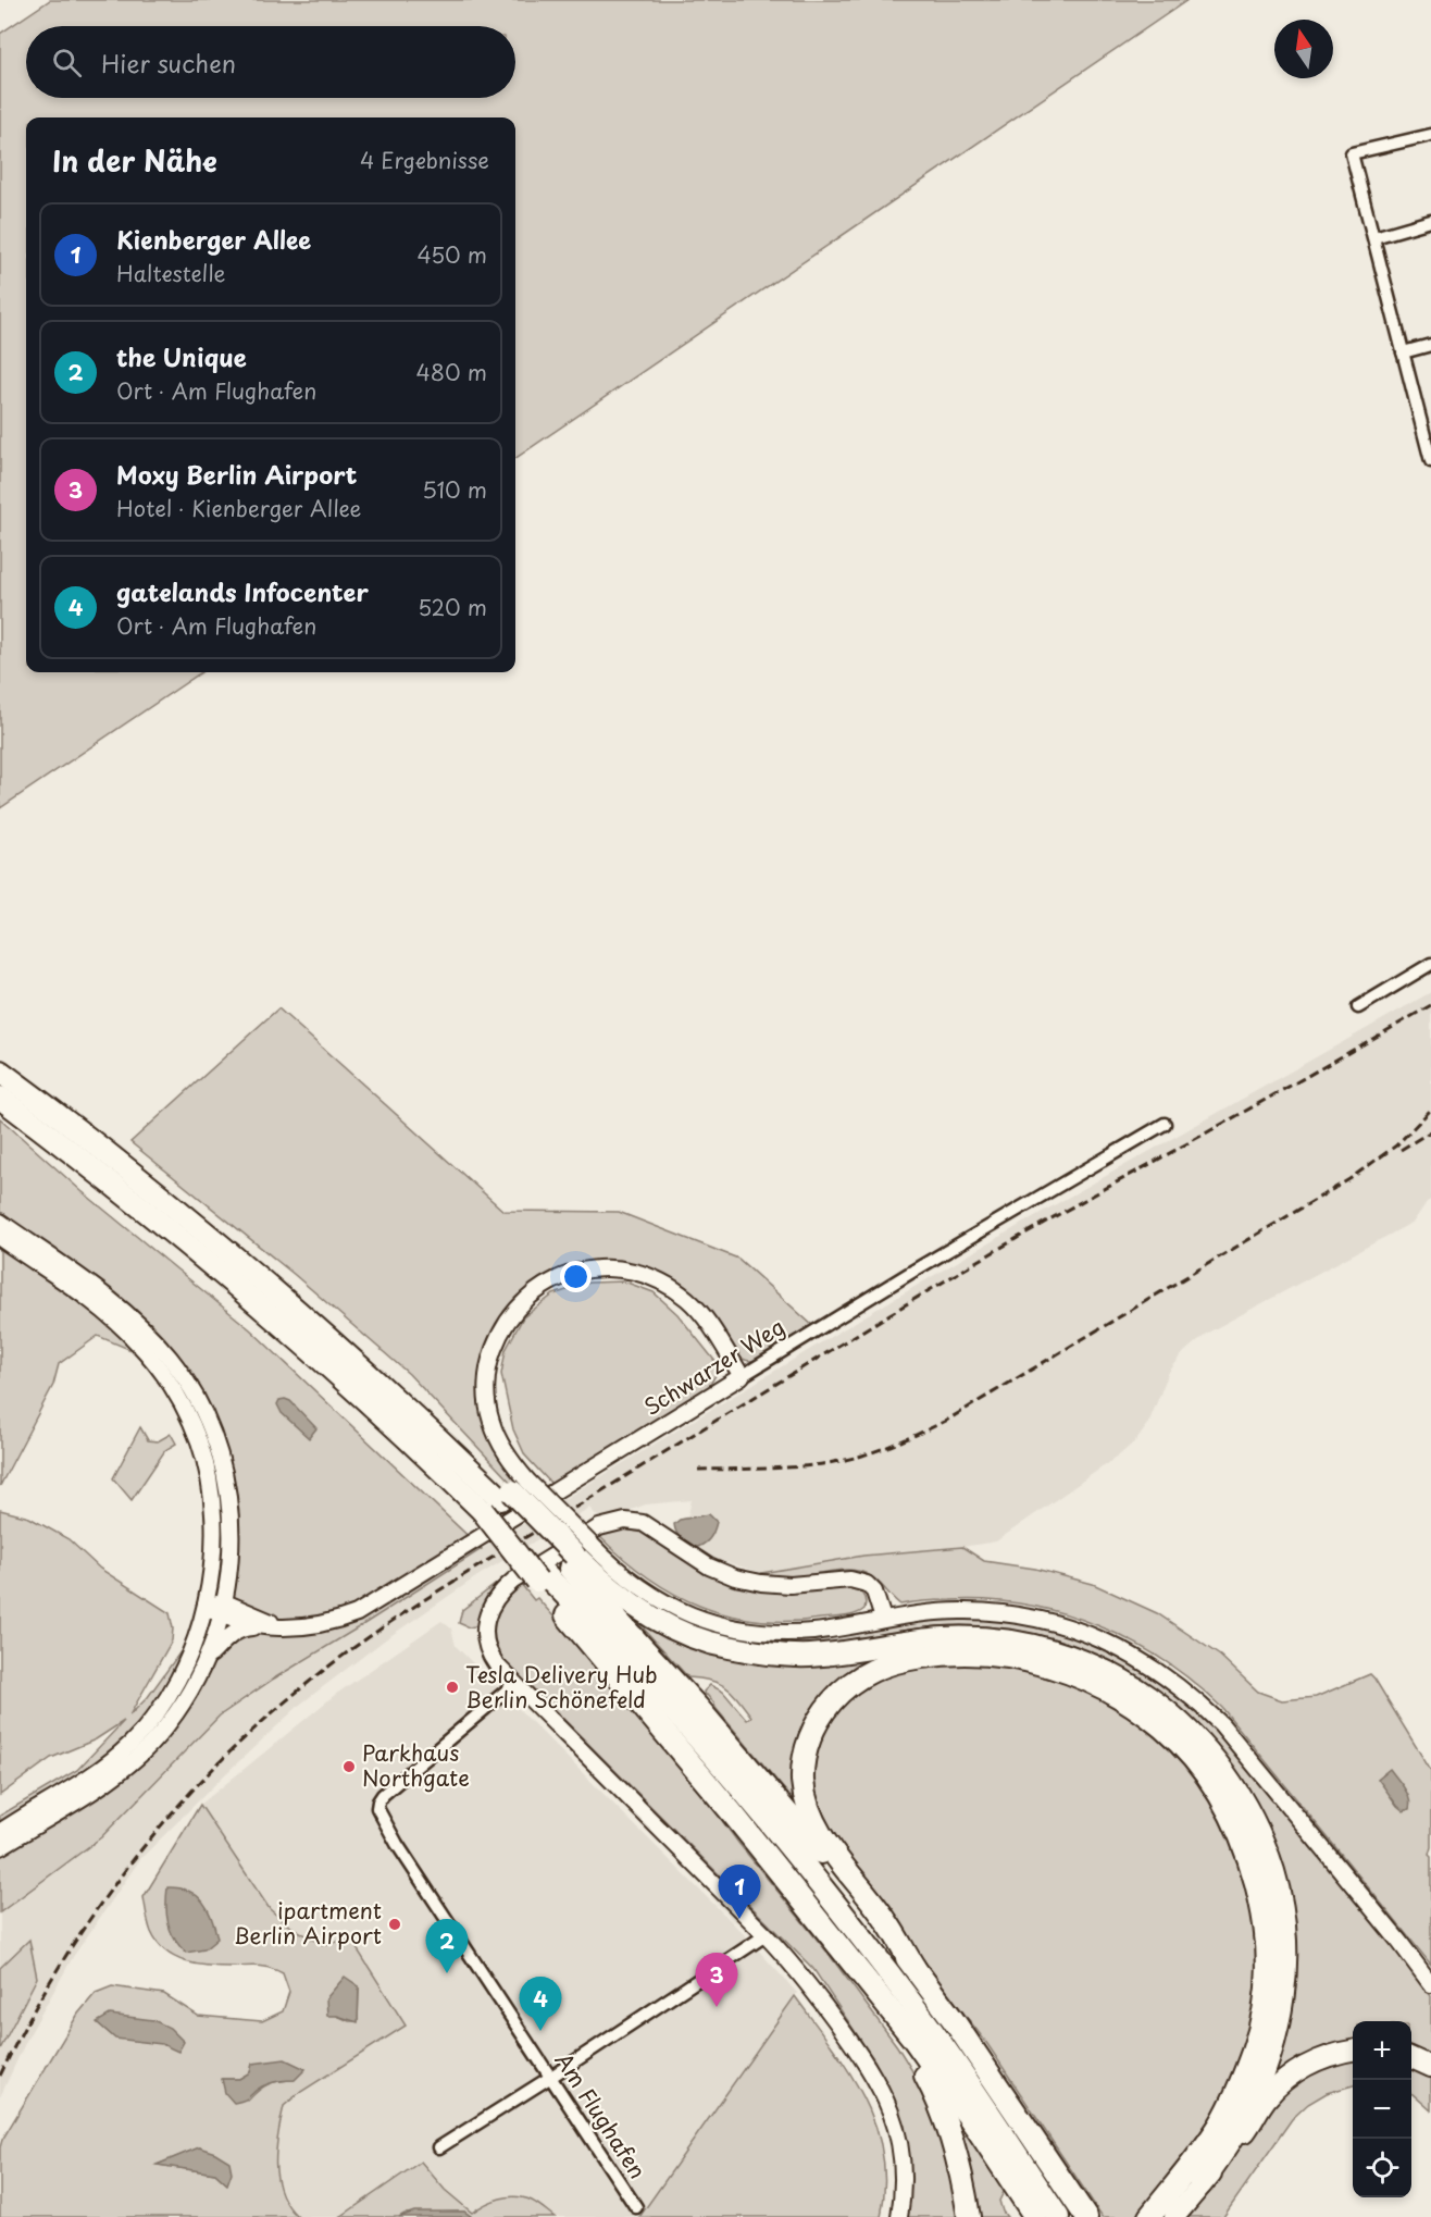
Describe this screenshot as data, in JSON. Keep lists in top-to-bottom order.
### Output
{
  "streets": {
    "street": ["Schwarzer Weg", "Am Flughafen"]
  },
  "places": ["Tesla Delivery Hub Berlin Schönefeld", "Parkhaus Northgate", "ipartment Berlin Airport"],
  "north": "top",
  "page": {
    "search": "Hier suchen",
    "heading": ["In der Nähe", "4 Ergebnisse"],
    "list": [
      {
        "mark": "1",
        "name": "Kienberger Allee",
        "note": "Haltestelle",
        "value": "450 m"
      },
      {
        "mark": "2",
        "name": "the Unique",
        "note": "Ort · Am Flughafen",
        "value": "480 m"
      },
      {
        "mark": "3",
        "name": "Moxy Berlin Airport",
        "note": "Hotel · Kienberger Allee",
        "value": "510 m"
      },
      {
        "mark": "4",
        "name": "gatelands Infocenter",
        "note": "Ort · Am Flughafen",
        "value": "520 m"
      }
    ],
    "pins": [
      "1",
      "2",
      "3",
      "4"
    ],
    "map_buttons": ["+", "−"]
  }
}
